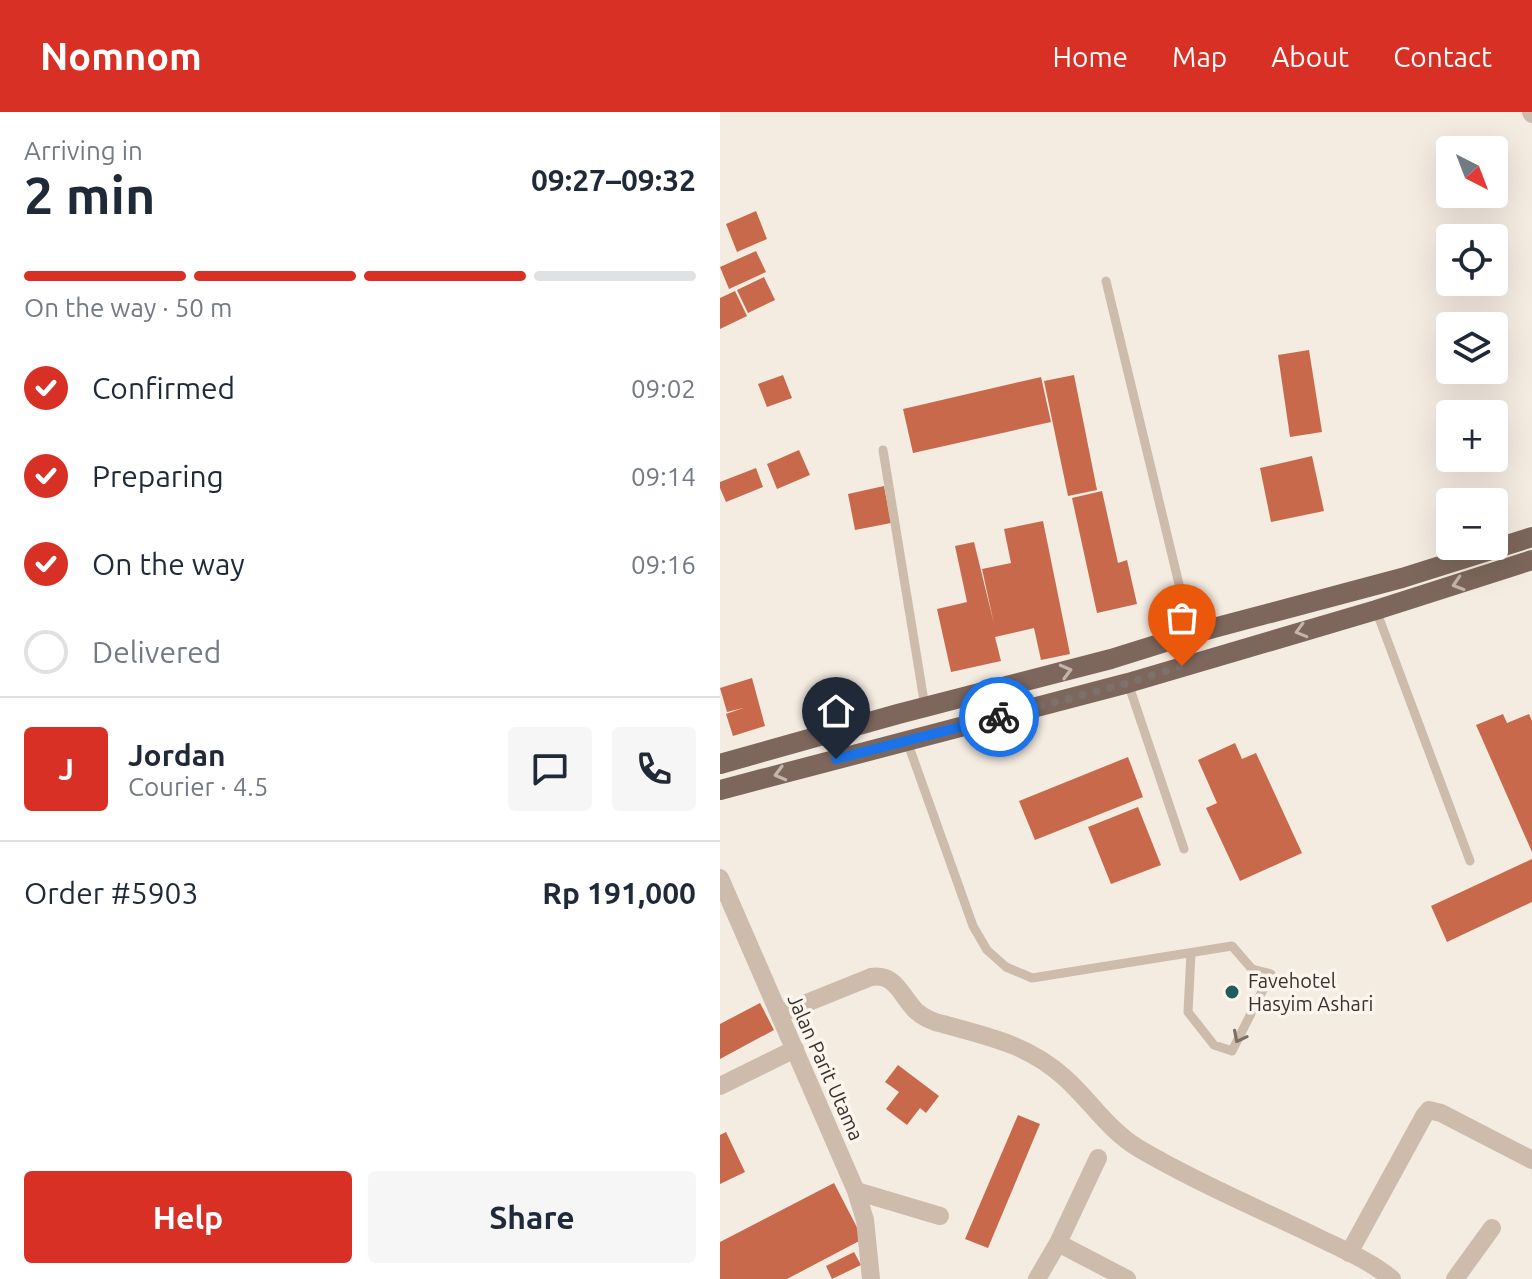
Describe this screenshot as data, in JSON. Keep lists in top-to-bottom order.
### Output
{
  "streets": {
    "street": ["Jalan Parit Utama"]
  },
  "places": ["Favehotel Hasyim Ashari"],
  "north": "bottom right",
  "page": {
    "header": "Nomnom",
    "nav": [
      "Home",
      "Map",
      "About",
      "Contact"
    ],
    "heading": ["2 min", "Arriving in", "09:27–09:32"],
    "panel": [
      "Jordan",
      "Courier · 4.5",
      "Order #5903",
      "Rp 191,000"
    ],
    "map_buttons": ["+", "−"],
    "bar": "On the way · 50 m",
    "list": [
      ["Confirmed", "09:02"],
      ["Preparing", "09:14"],
      ["On the way", "09:16"],
      "Delivered"
    ],
    "round": "J",
    "buttons": ["Help", "Share"]
  }
}
